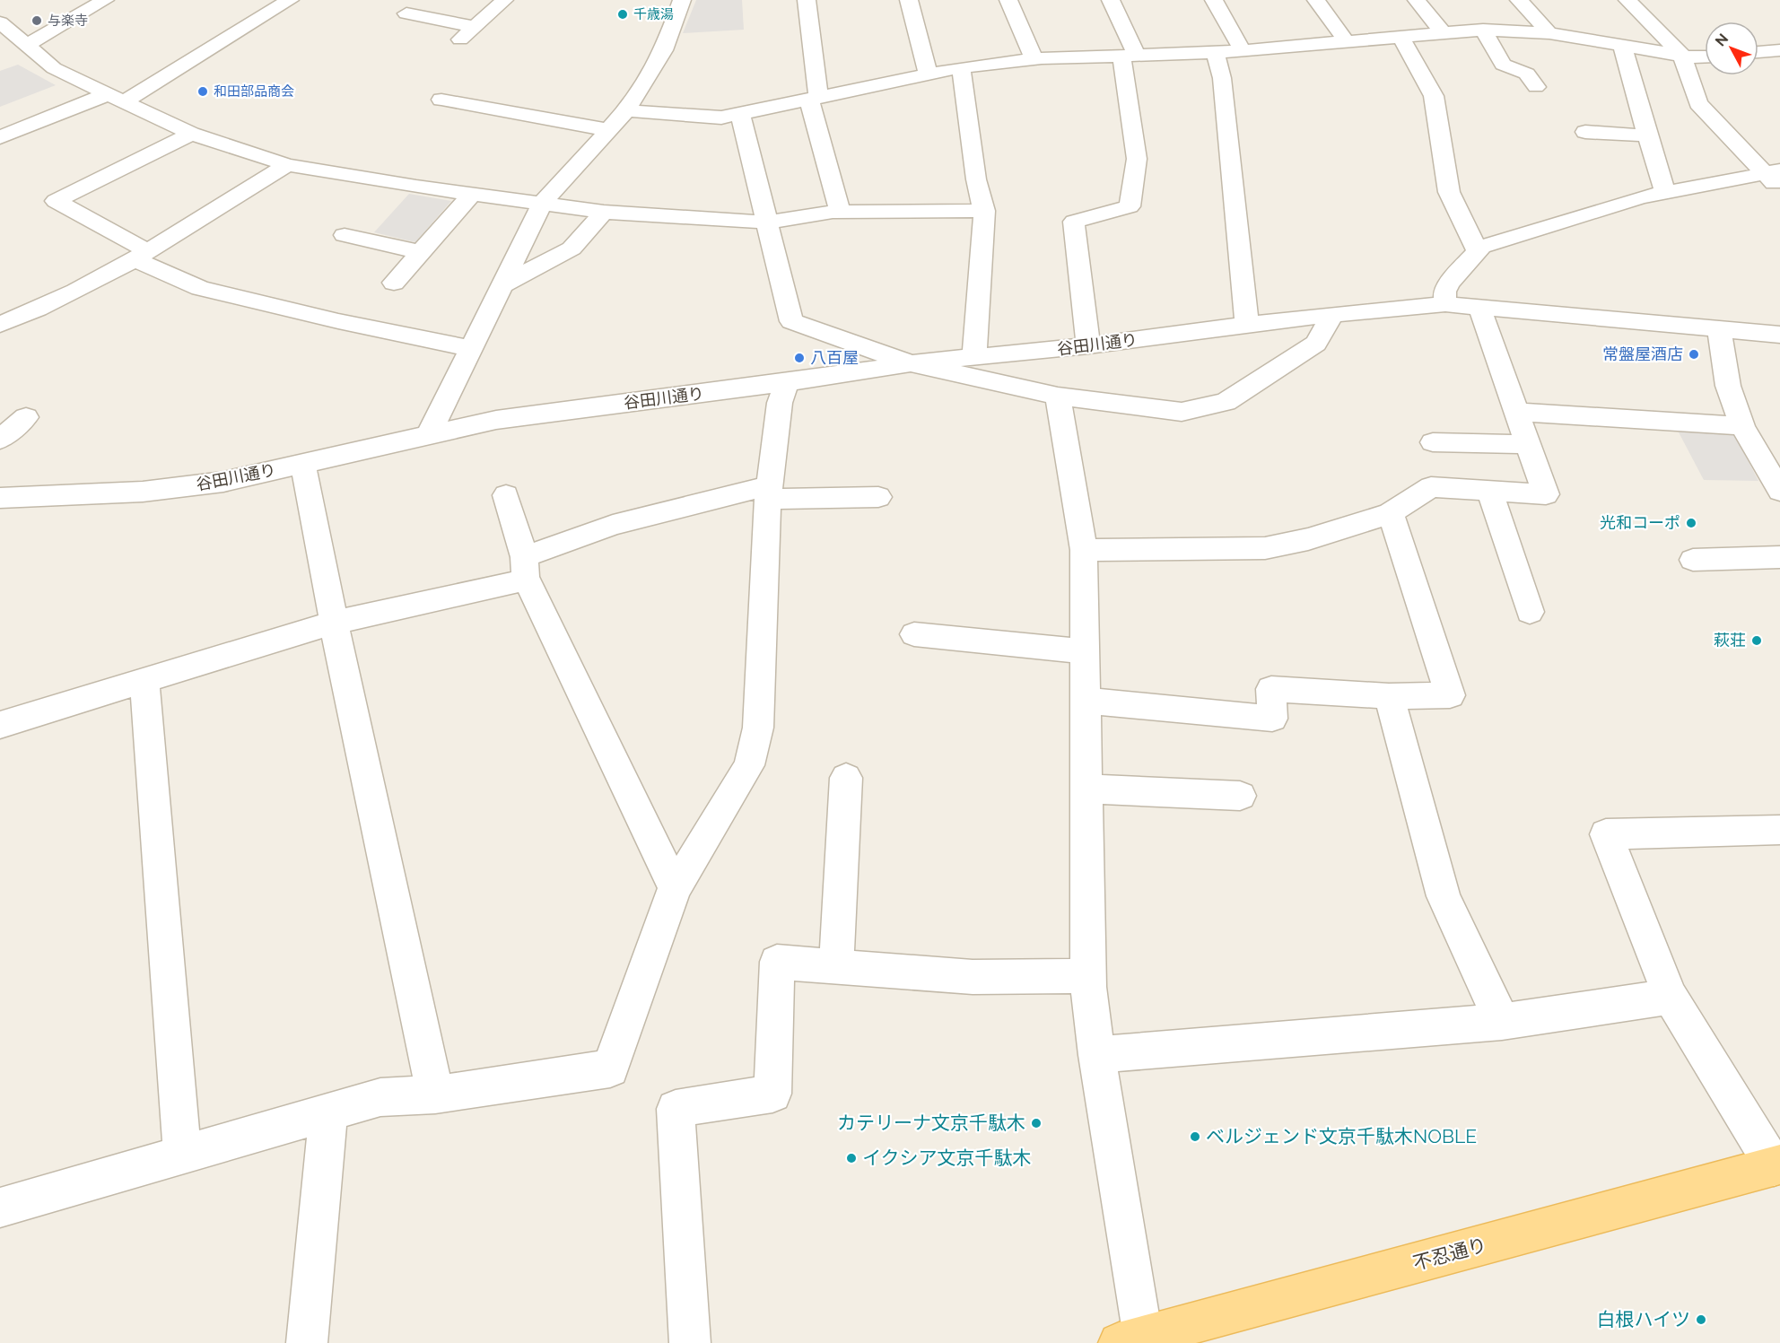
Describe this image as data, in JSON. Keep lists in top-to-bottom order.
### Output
{
  "streets": {
    "main road": ["不忍通り"],
    "street": ["谷田川通り"]
  },
  "places": [
    "千歳湯",
    "与楽寺",
    "和田部品商会",
    "常盤屋酒店",
    "八百屋",
    "光和コーポ",
    "萩荘",
    "カテリーナ文京千駄木",
    "ベルジェンド文京千駄木NOBLE",
    "イクシア文京千駄木",
    "白根ハイツ"
  ],
  "north": "top left"
}
